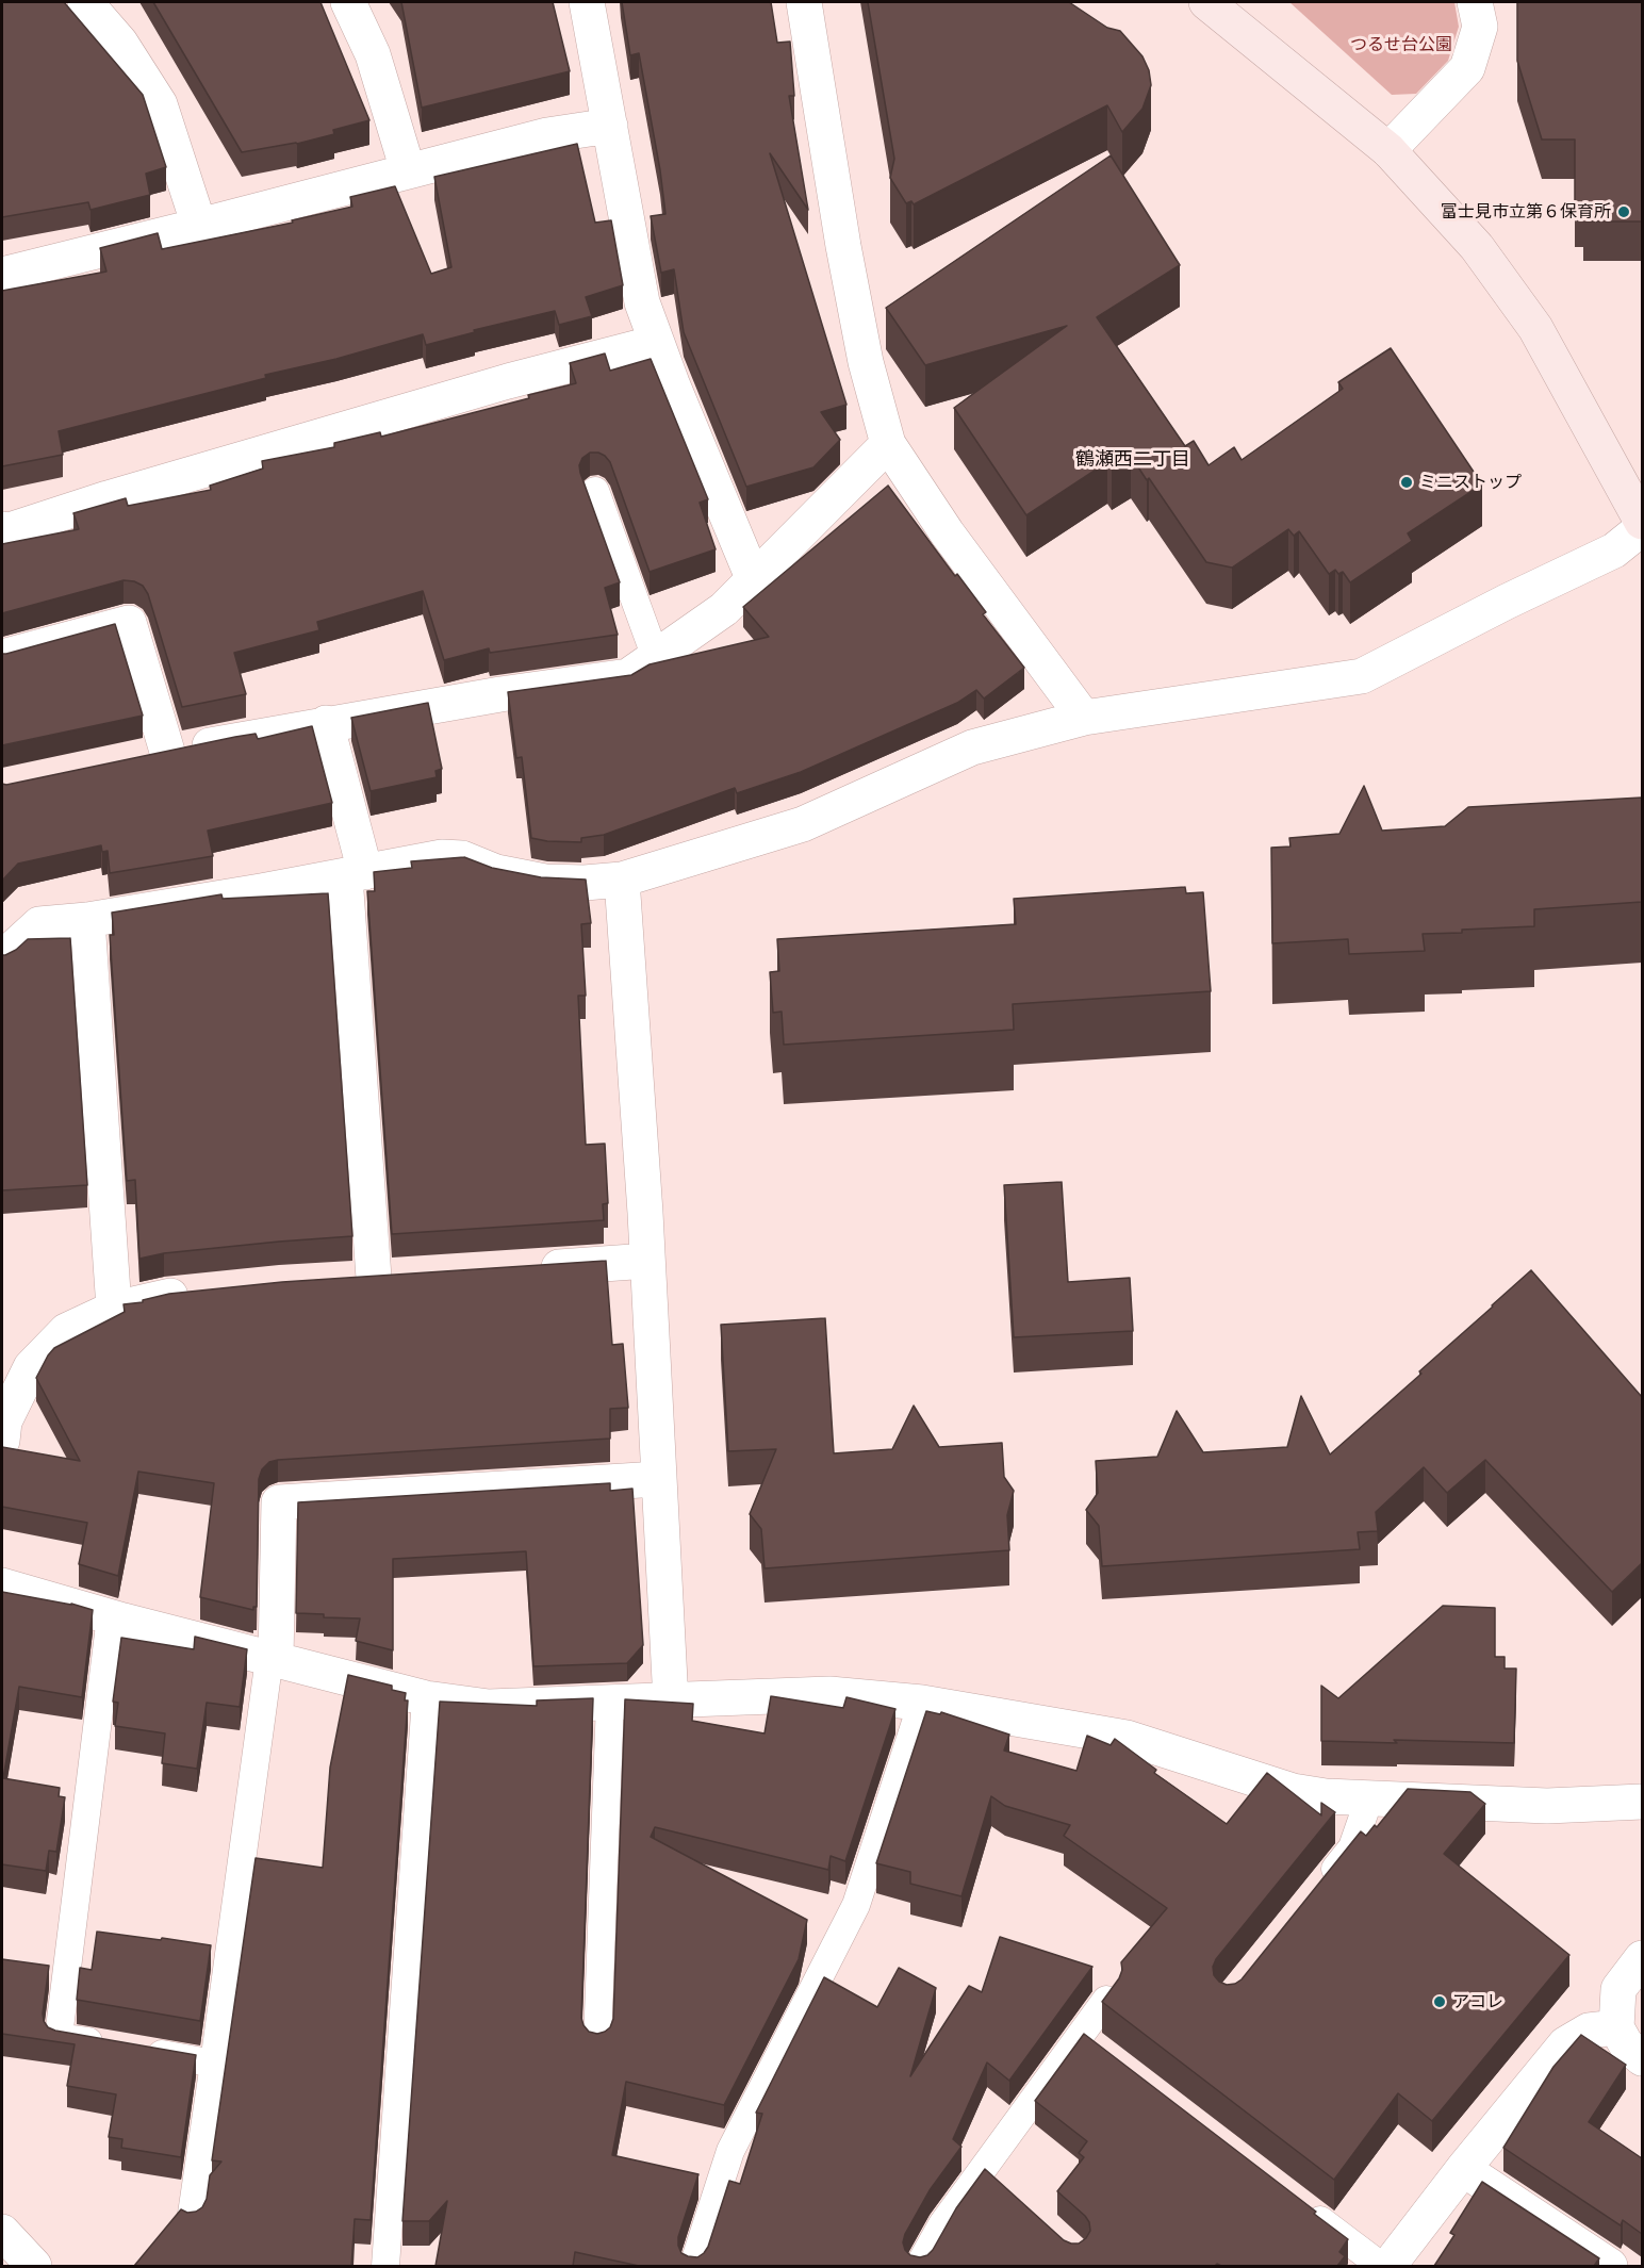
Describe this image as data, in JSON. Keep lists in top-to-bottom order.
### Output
{
  "districts": ["鶴瀬西二丁目"],
  "parks": ["つるせ台公園"],
  "places": ["富士見市立第６保育所", "ミニストップ", "アコレ"]
}
